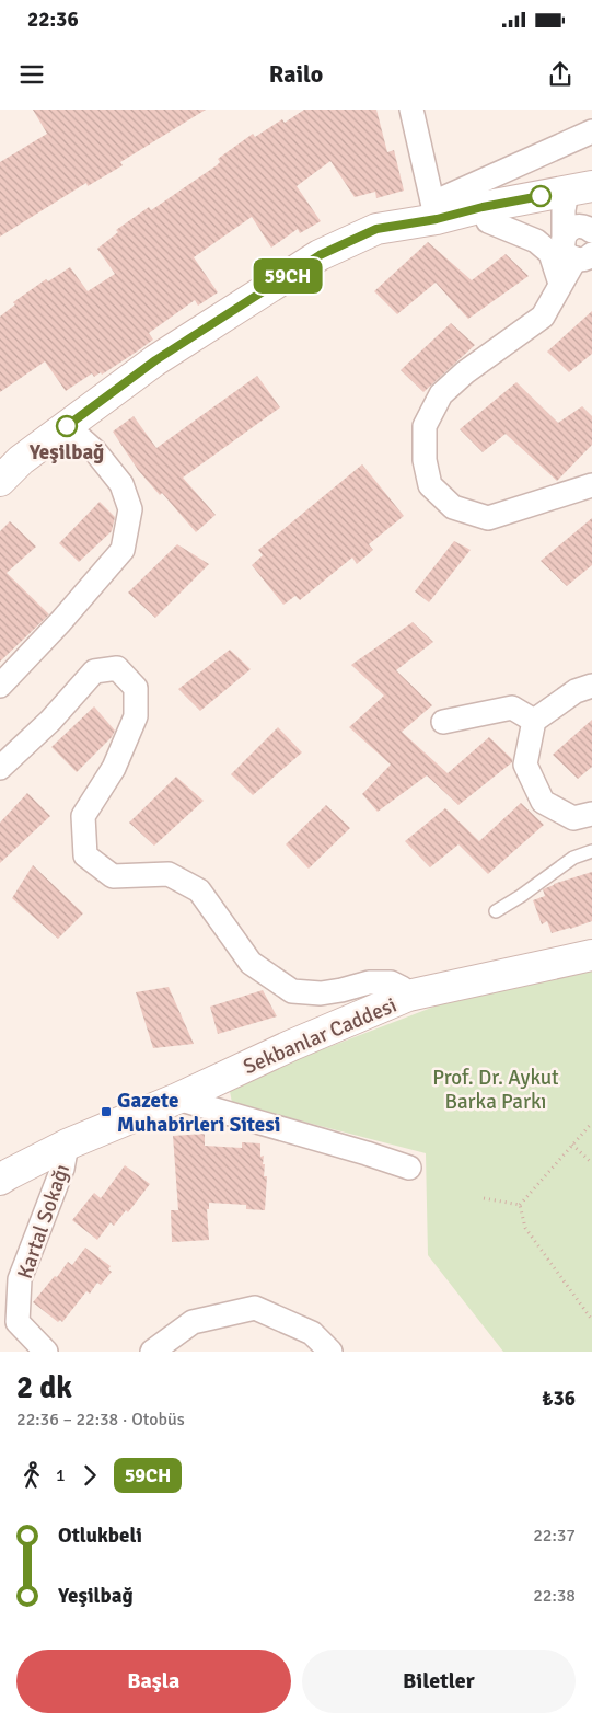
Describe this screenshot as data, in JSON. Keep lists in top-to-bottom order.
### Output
{
  "streets": {
    "main road": ["Sekbanlar Caddesi"],
    "street": ["Kartal Sokağı"]
  },
  "crossings": [
    ["Sekbanlar Caddesi", "Kartal Sokağı"]
  ],
  "parks": ["Prof. Dr. Aykut Barka Parkı"],
  "places": {
    "other": ["Yeşilbağ"],
    "transit": ["Gazete Muhabirleri Sitesi"]
  },
  "lines": ["bus line 59CH"],
  "page": {
    "status": "22:36",
    "header": "Railo",
    "on_map": "59CH",
    "heading": ["2 dk", "22:36 – 22:38 · Otobüs", "₺36"],
    "legs": ["1", "59CH"],
    "list": [
      {
        "name": "Otlukbeli",
        "value": "22:37"
      },
      {
        "name": "Yeşilbağ",
        "value": "22:38"
      }
    ],
    "buttons": ["Başla", "Biletler"]
  }
}
